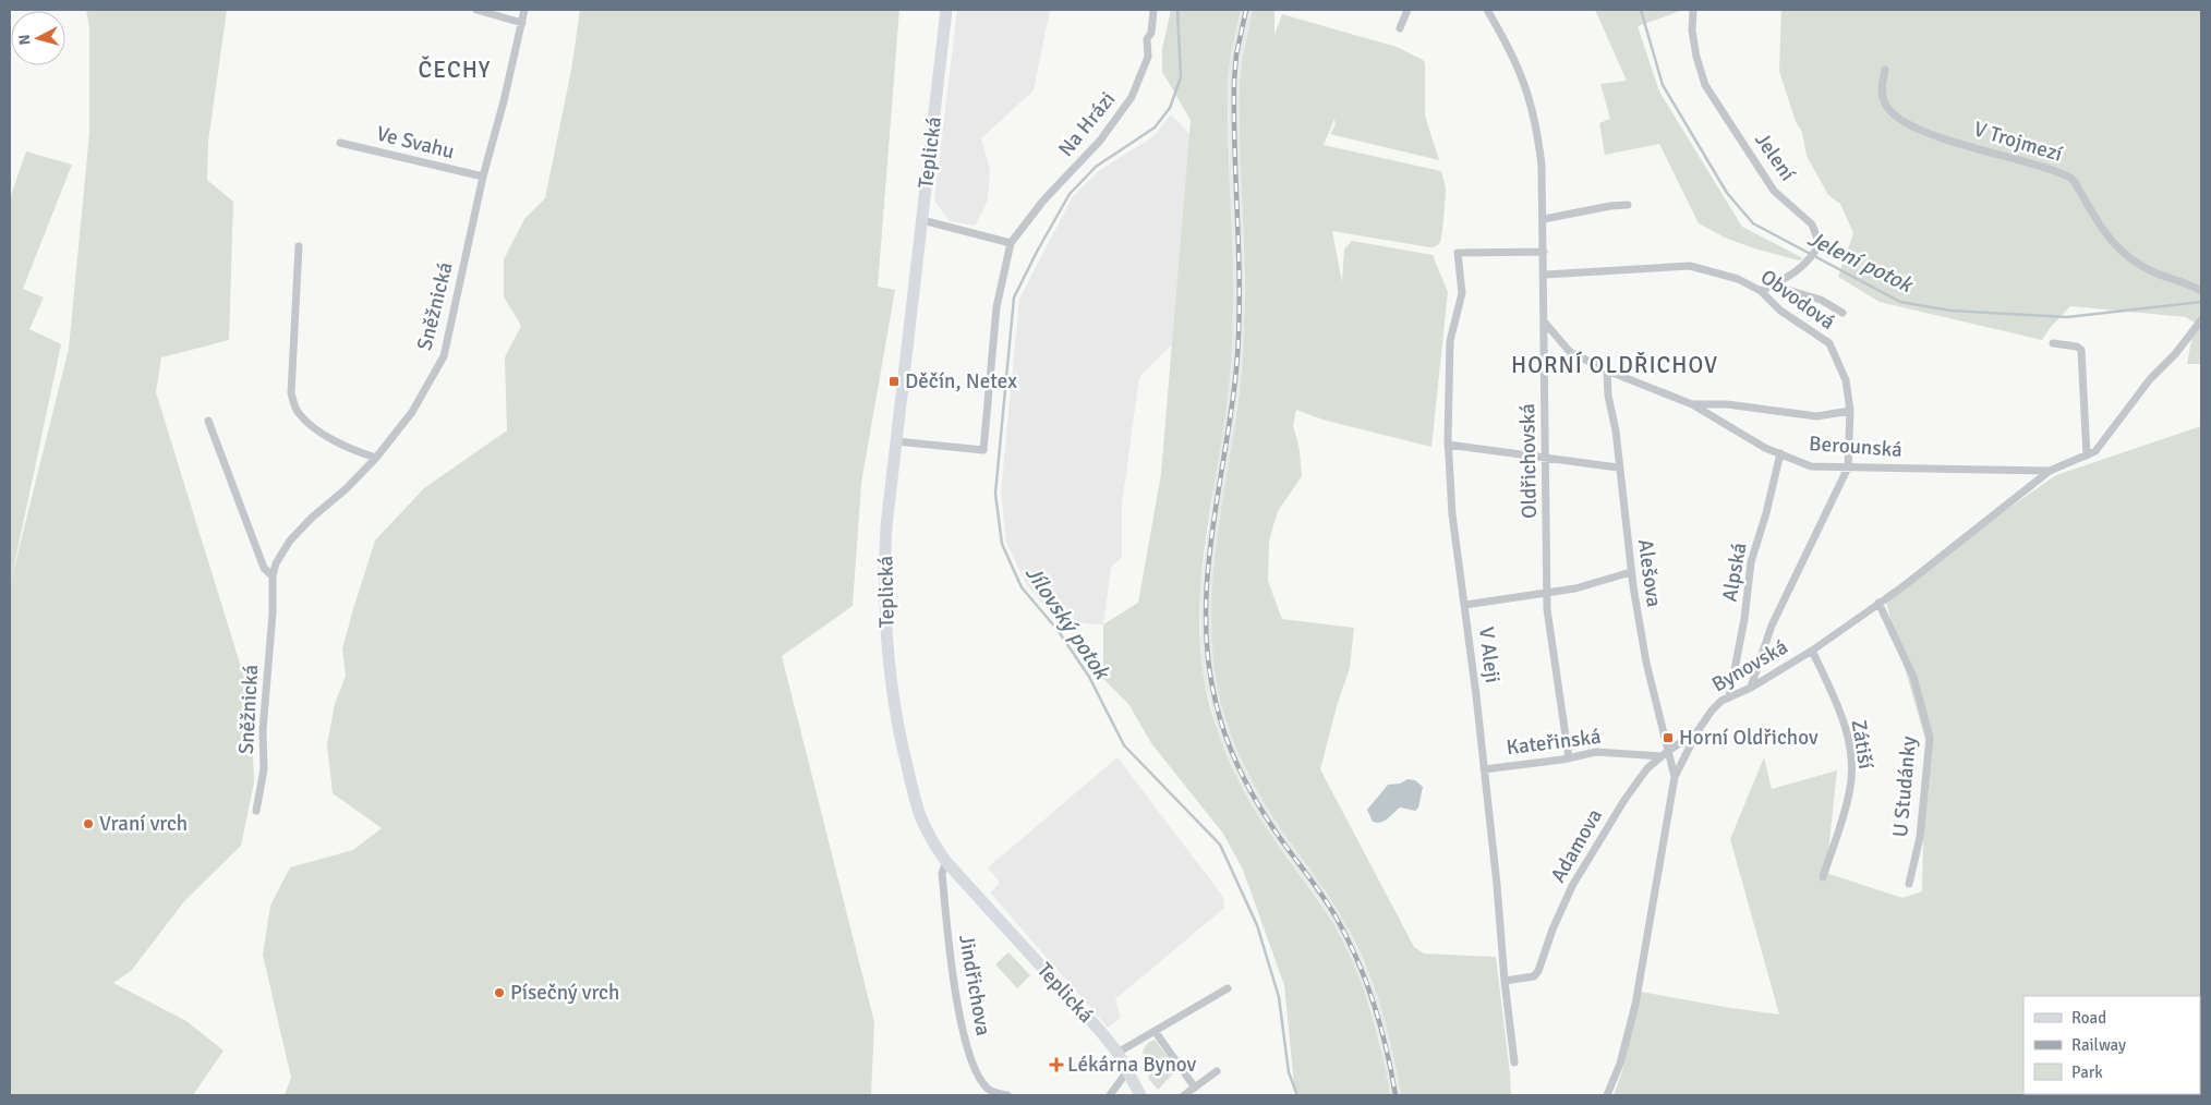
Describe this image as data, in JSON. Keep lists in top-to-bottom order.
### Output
{
  "streets": {
    "main road": ["Teplická"],
    "street": [
      "Na Hrázi",
      "V Trojmezí",
      "Ve Svahu",
      "Jelení",
      "Obvodová",
      "Sněžnická",
      "Berounská",
      "Oldřichovská",
      "Alpská",
      "Alešova",
      "V Aleji",
      "Bynovská",
      "Kateřinská",
      "Zátiší",
      "U Studánky",
      "Adamova",
      "Jindřichova"
    ]
  },
  "crossings": [
    ["Ve Svahu", "Sněžnická"],
    ["Teplická", "Jindřichova"],
    ["Jelení", "Obvodová"],
    ["Obvodová", "Berounská"],
    ["Obvodová", "Oldřichovská"],
    ["Obvodová", "Bynovská"],
    ["Berounská", "Oldřichovská"],
    ["Berounská", "Alpská"],
    ["Berounská", "Alešova"],
    ["Berounská", "Bynovská"],
    ["Oldřichovská", "V Aleji"],
    ["Oldřichovská", "Kateřinská"],
    ["Alpská", "Bynovská"],
    ["Alešova", "Bynovská"],
    ["Alešova", "Adamova"],
    ["V Aleji", "Kateřinská"],
    ["V Aleji", "Adamova"],
    ["Bynovská", "Zátiší"],
    ["Bynovská", "U Studánky"],
    ["Bynovská", "Adamova"],
    ["Kateřinská", "Adamova"]
  ],
  "districts": ["ČECHY", "HORNÍ OLDŘICHOV"],
  "water": ["Jelení potok", "Jílovský potok"],
  "places": {
    "transit": ["Děčín, Netex", "Horní Oldřichov"],
    "other": ["Vraní vrch", "Písečný vrch"],
    "health": ["Lékárna Bynov"]
  },
  "legend": ["Road", "Railway", "Park"],
  "north": "left"
}
